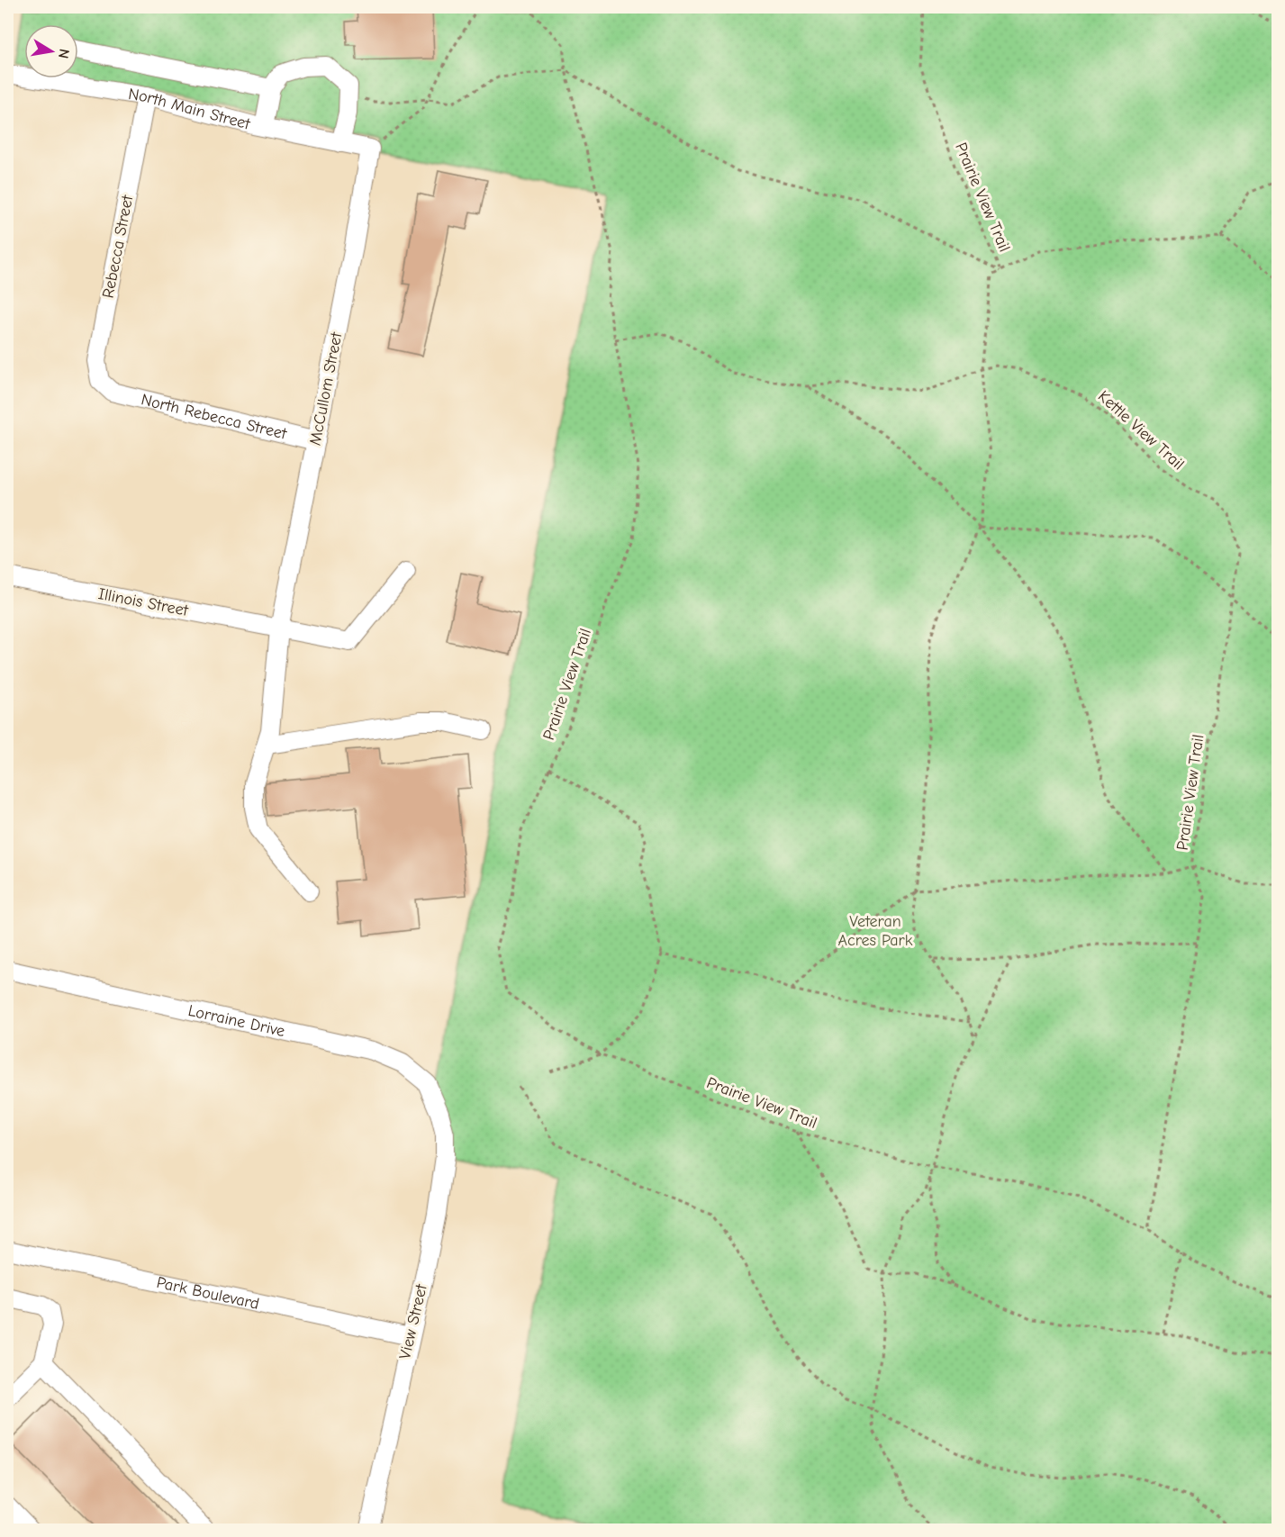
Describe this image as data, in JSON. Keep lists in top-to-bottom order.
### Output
{
  "streets": {
    "street": [
      "North Main Street",
      "Rebecca Street",
      "McCullom Street",
      "North Rebecca Street",
      "Illinois Street",
      "Lorraine Drive",
      "Park Boulevard",
      "View Street"
    ],
    "path": ["Prairie View Trail", "Kettle View Trail"]
  },
  "crossings": [
    ["North Main Street", "Rebecca Street"],
    ["North Main Street", "McCullom Street"],
    ["Prairie View Trail", "Kettle View Trail"],
    ["Rebecca Street", "North Rebecca Street"],
    ["McCullom Street", "North Rebecca Street"],
    ["McCullom Street", "Illinois Street"],
    ["Lorraine Drive", "View Street"],
    ["Park Boulevard", "View Street"]
  ],
  "parks": ["Veteran Acres Park"],
  "north": "right"
}
